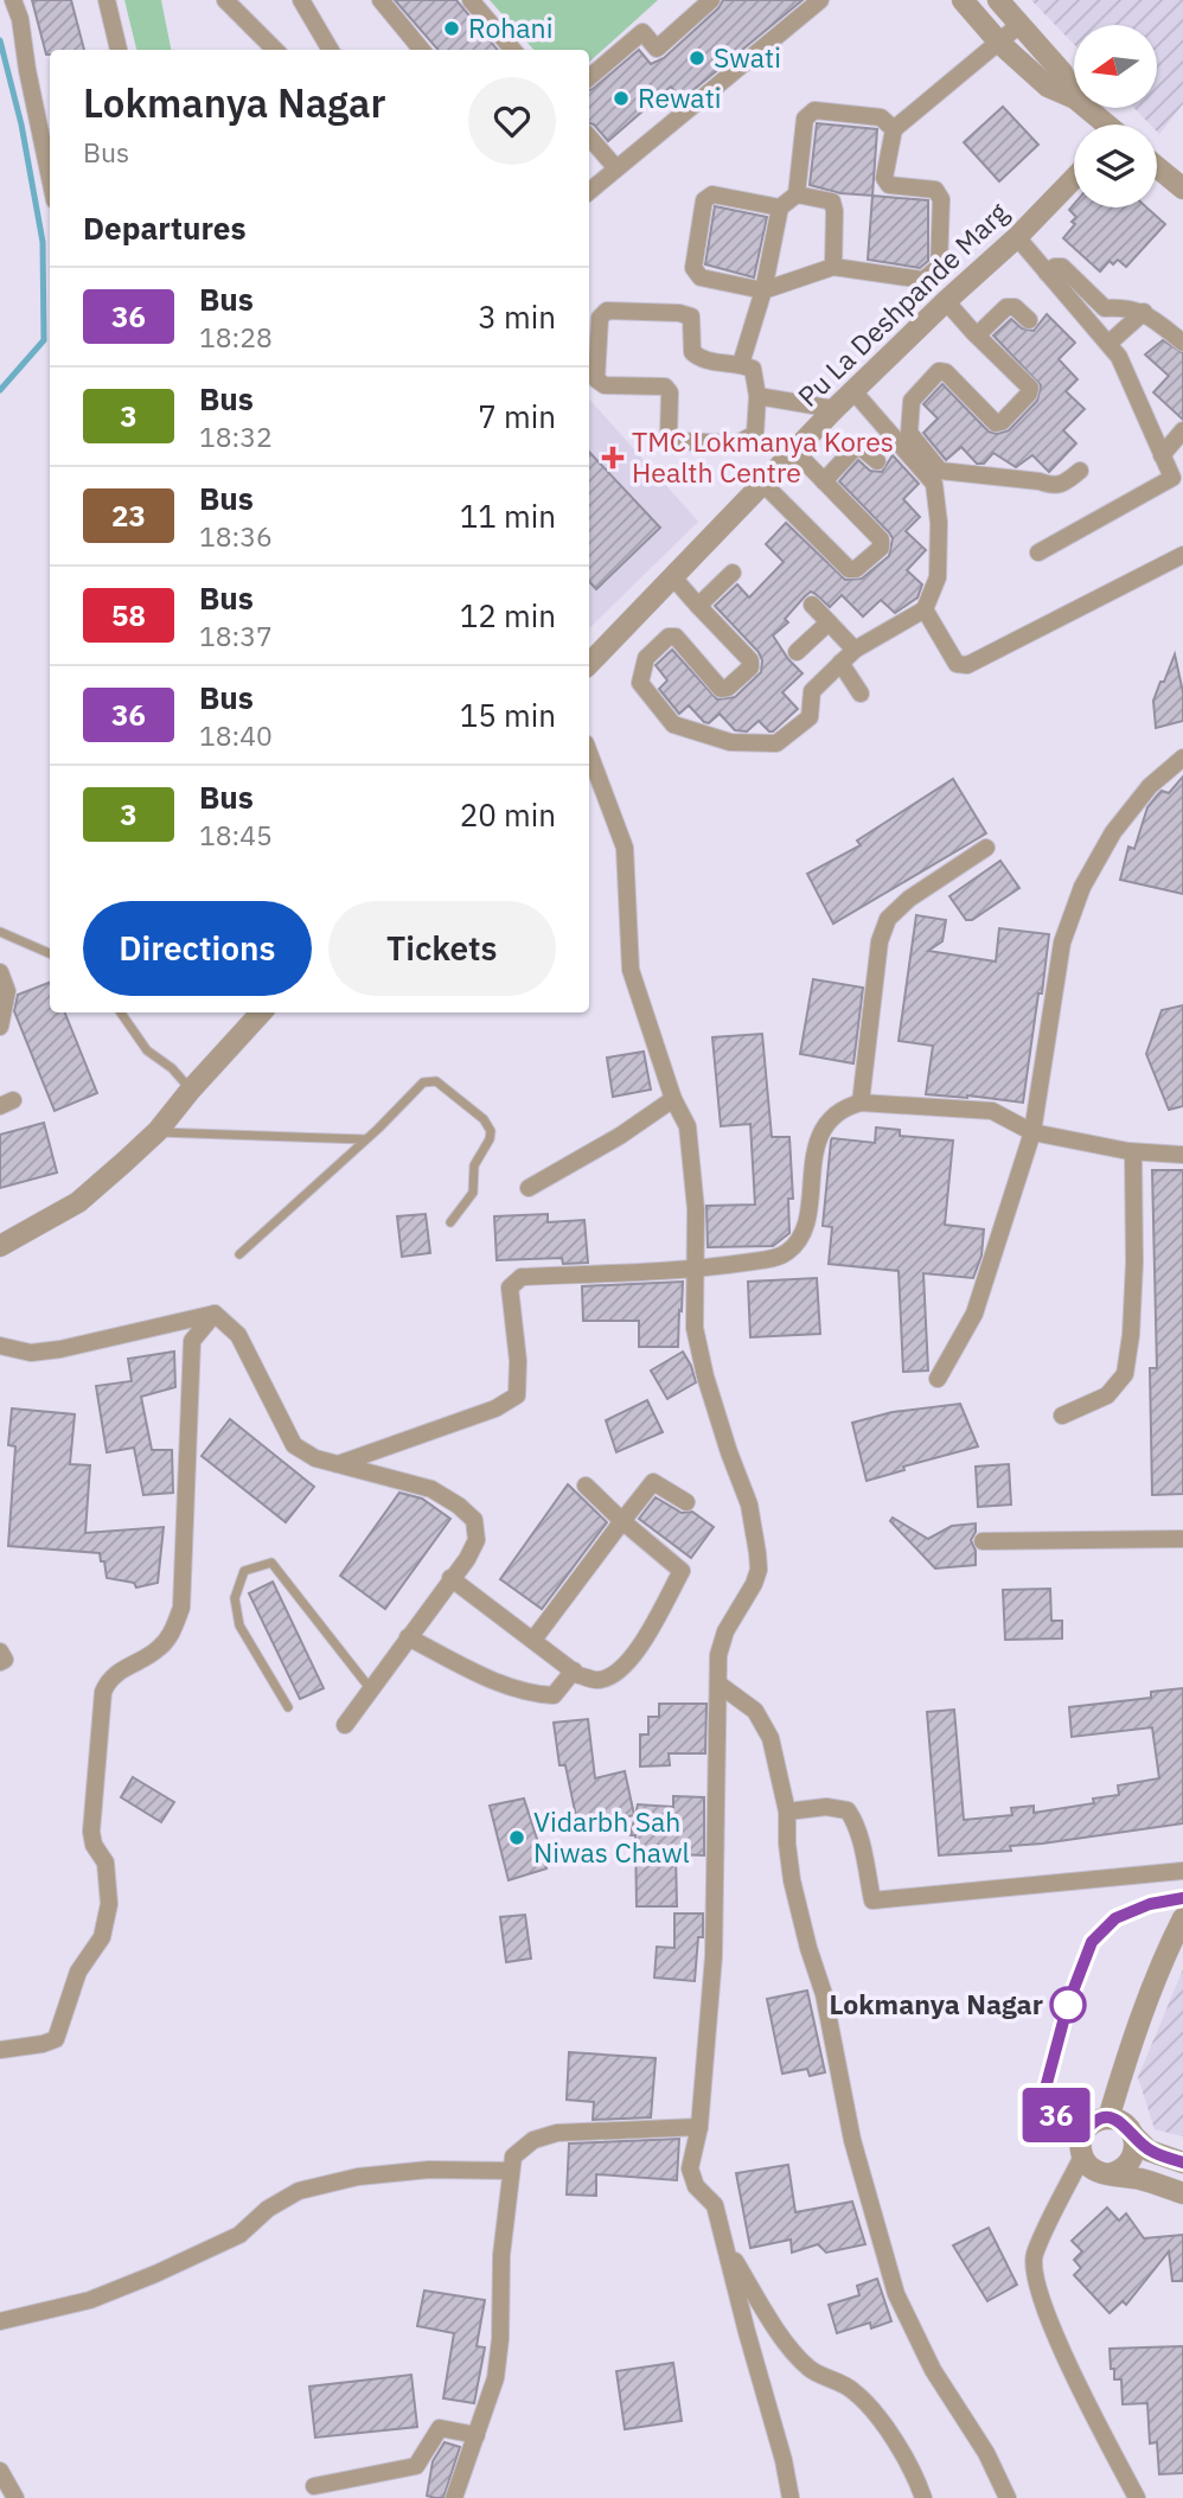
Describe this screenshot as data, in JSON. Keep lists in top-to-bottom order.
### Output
{
  "streets": {
    "street": ["Pu La Deshpande Marg"]
  },
  "places": {
    "other": [
      "Rohani",
      "Swati",
      "Rewati",
      "Vidarbh Sah Niwas Chawl",
      "Lokmanya Nagar"
    ],
    "health": ["TMC Lokmanya Kores Health Centre"]
  },
  "lines": ["bus line 36"],
  "north": "left",
  "page": {
    "on_map": "36",
    "heading": [
      ["Lokmanya Nagar", "Bus"],
      "Departures"
    ],
    "list": [
      {
        "mark": "36",
        "name": "Bus",
        "note": "18:28",
        "value": "3 min"
      },
      {
        "mark": "3",
        "name": "Bus",
        "note": "18:32",
        "value": "7 min"
      },
      {
        "mark": "23",
        "name": "Bus",
        "note": "18:36",
        "value": "11 min"
      },
      {
        "mark": "58",
        "name": "Bus",
        "note": "18:37",
        "value": "12 min"
      },
      {
        "mark": "36",
        "name": "Bus",
        "note": "18:40",
        "value": "15 min"
      },
      {
        "mark": "3",
        "name": "Bus",
        "note": "18:45",
        "value": "20 min"
      }
    ],
    "buttons": ["Directions", "Tickets"]
  }
}
